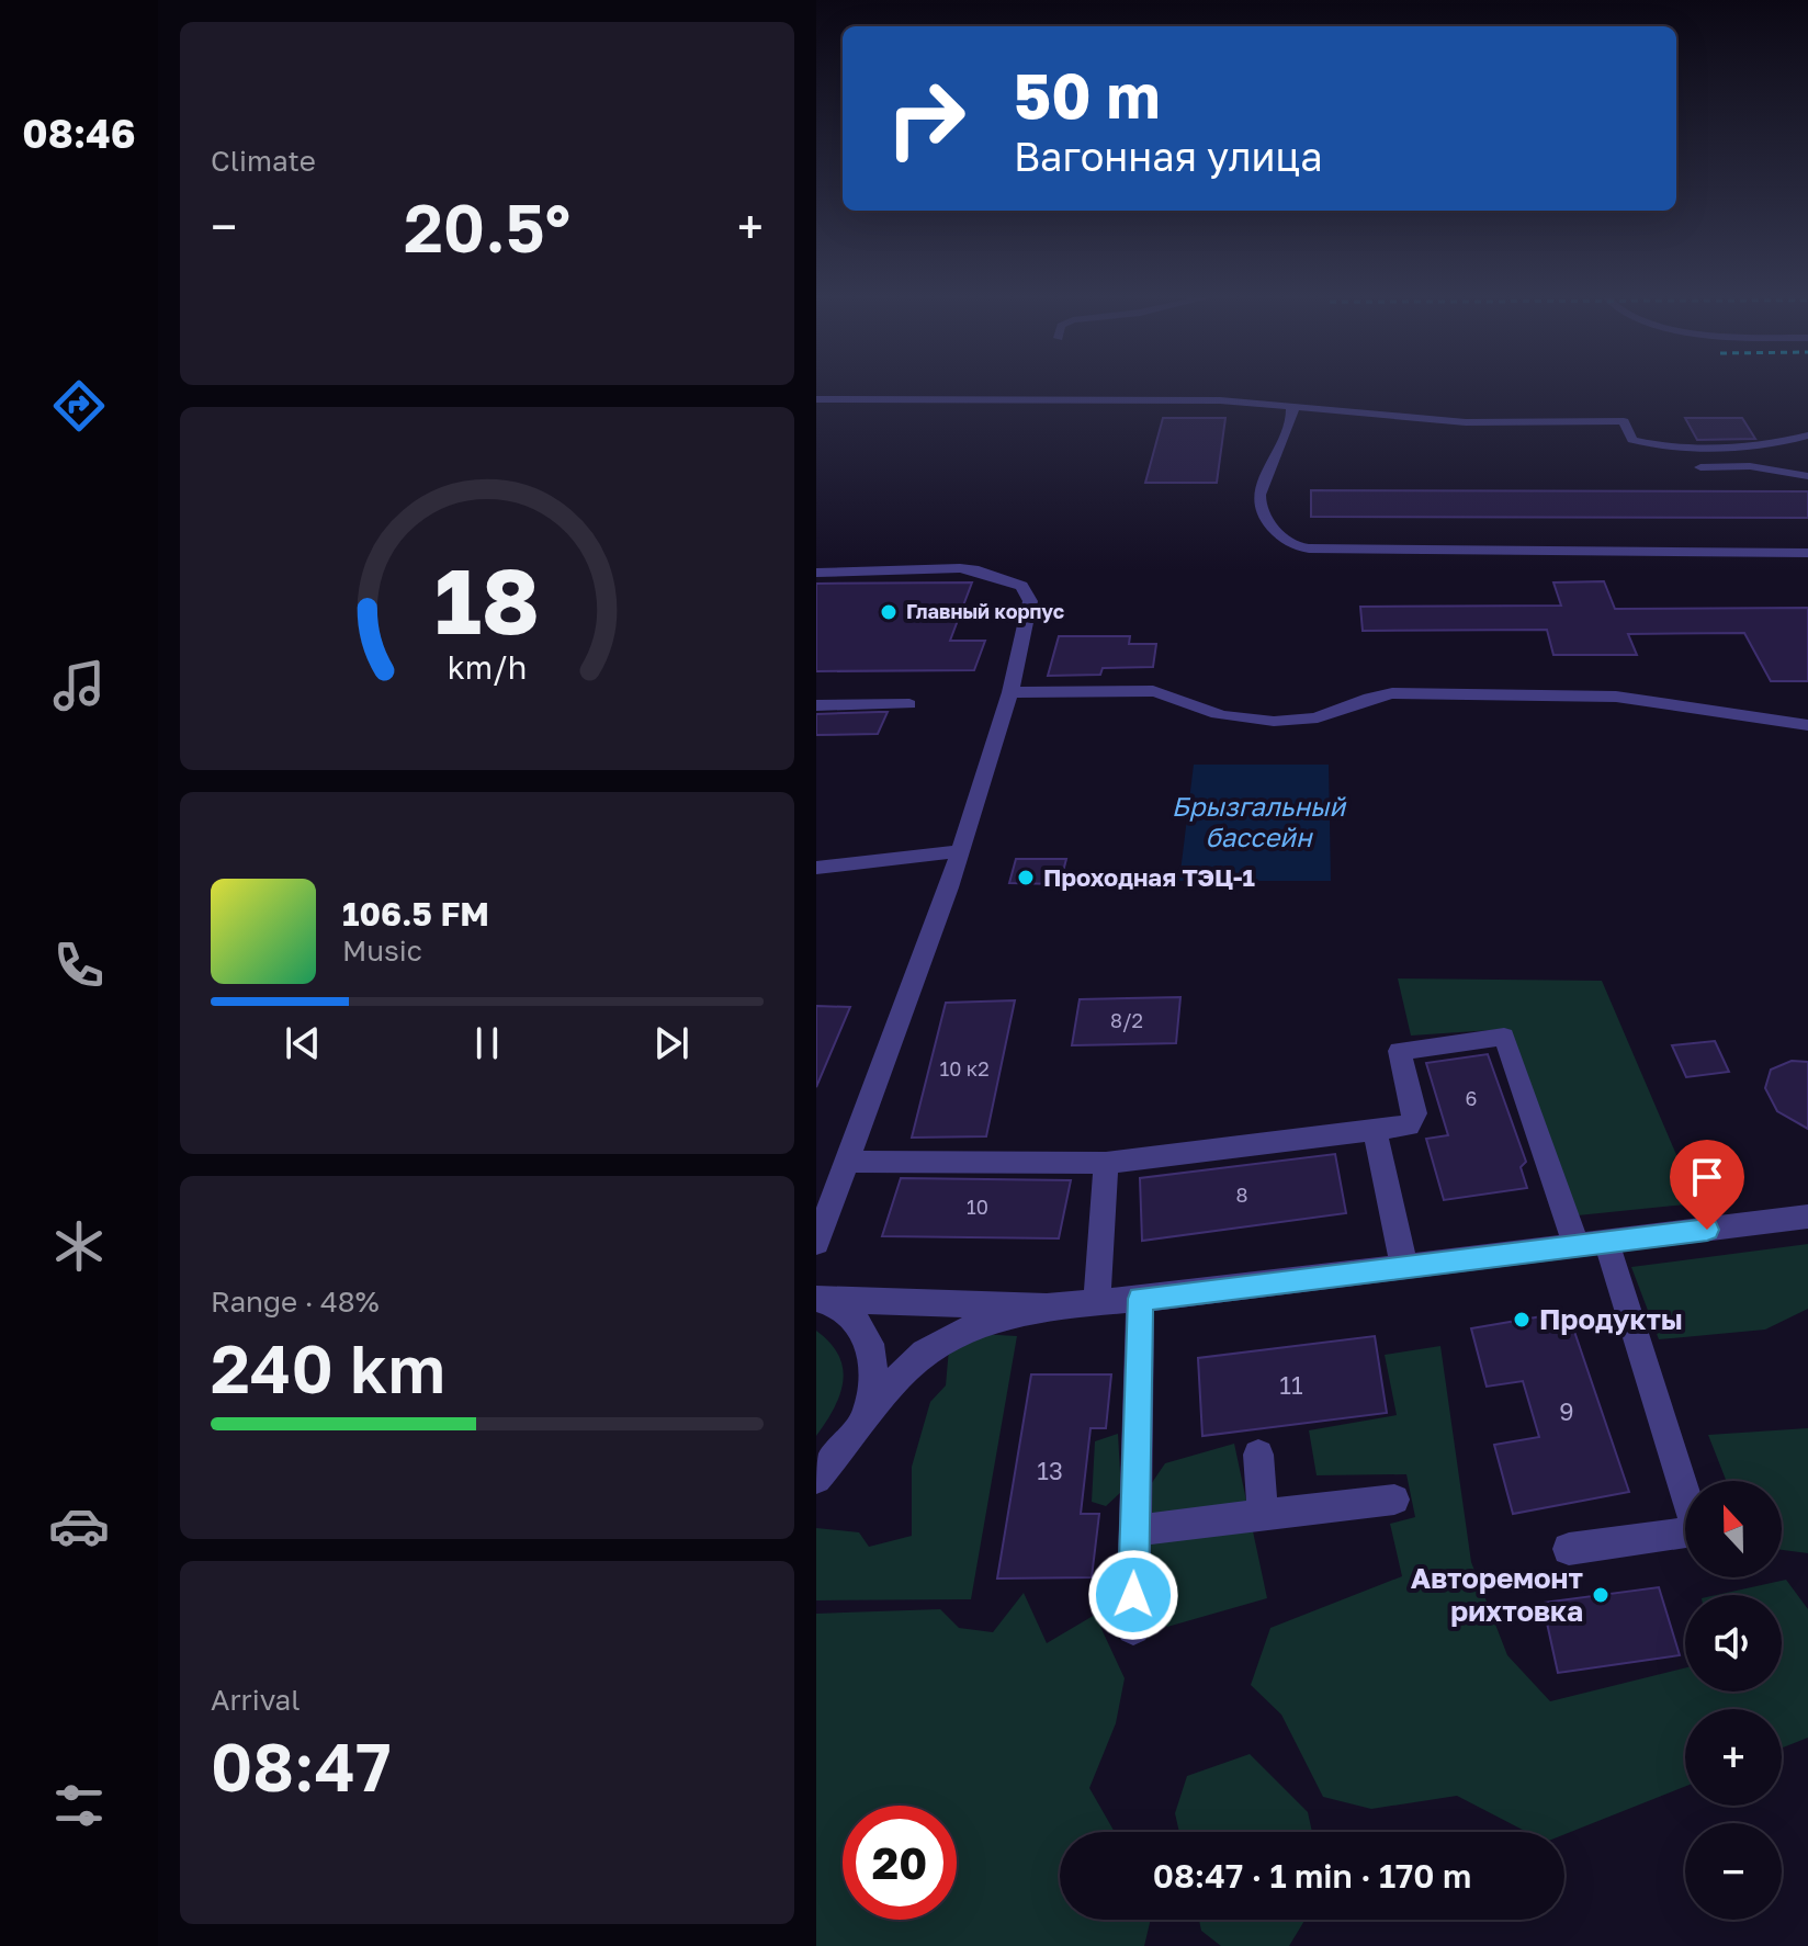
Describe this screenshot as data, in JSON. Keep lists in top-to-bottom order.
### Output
{
  "water": ["Брызгальный бассейн"],
  "places": [
    "Главный корпус",
    "Проходная ТЭЦ-1",
    "Продукты",
    "Авторемонт рихтовка"
  ],
  "house_numbers": [
    "8/2",
    "10 к2",
    "6",
    "8",
    "10",
    "11",
    "9",
    "13"
  ],
  "north": "top",
  "page": {
    "tabs": "08:46",
    "tile": [
      "Climate",
      ["Range · 48%", "240 km"],
      ["Arrival", "08:47"]
    ],
    "turn": ["50 m", "Вагонная улица"],
    "heat": ["−", "20.5°", "+"],
    "song": ["106.5 FM", "Music"],
    "map_buttons": ["+", "−"],
    "limit": "20",
    "trip": "08:47 · 1 min · 170 m",
    "gauge": ["18", "km/h"]
  }
}
